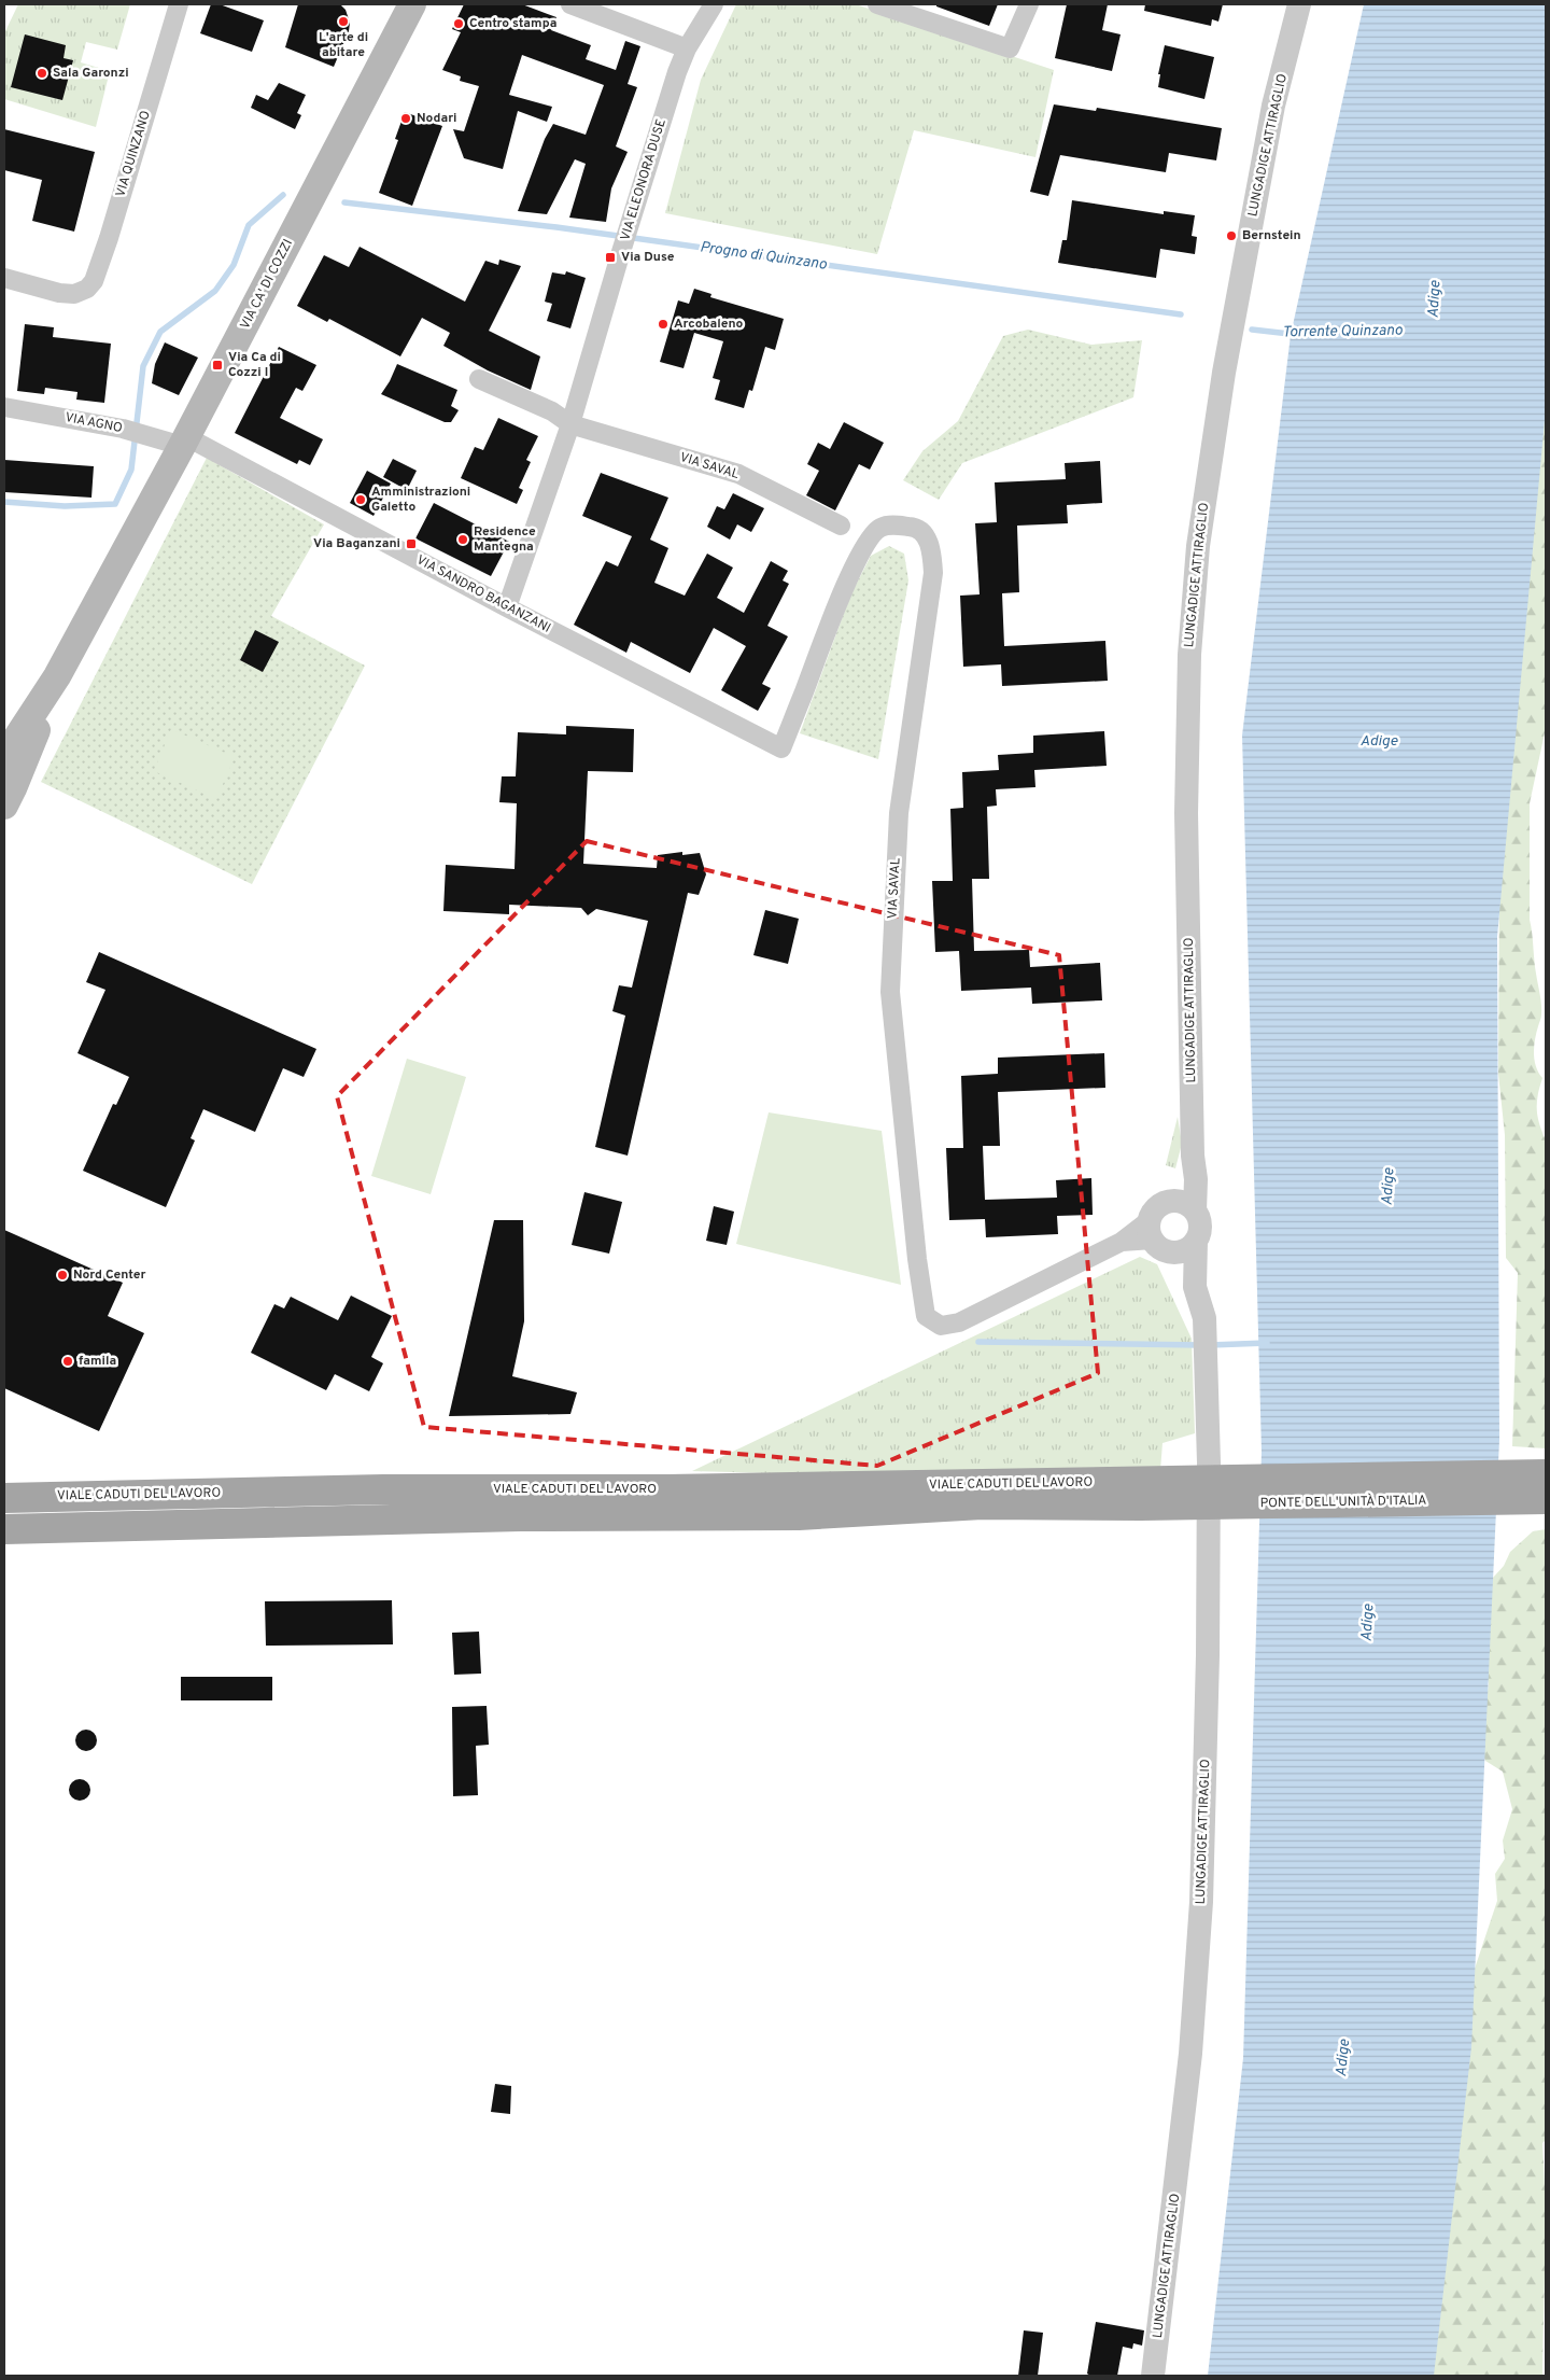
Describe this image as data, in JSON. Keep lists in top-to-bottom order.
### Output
{
  "streets": {
    "main road": ["VIA CA' DI COZZI", "VIALE CADUTI DEL LAVORO", "PONTE DELL'UNITÀ D'ITALIA"],
    "street": [
      "LUNGADIGE ATTIRAGLIO",
      "VIA QUINZANO",
      "VIA ELEONORA DUSE",
      "VIA AGNO",
      "VIA SAVAL",
      "VIA SANDRO BAGANZANI"
    ]
  },
  "crossings": [
    ["LUNGADIGE ATTIRAGLIO", "VIA SAVAL"],
    ["VIA ELEONORA DUSE", "VIA SAVAL"],
    ["VIA ELEONORA DUSE", "VIA SANDRO BAGANZANI"],
    ["VIA CA' DI COZZI", "VIA AGNO"],
    ["VIA CA' DI COZZI", "VIA SANDRO BAGANZANI"],
    ["VIA AGNO", "VIA SANDRO BAGANZANI"],
    ["VIA SAVAL", "VIA SANDRO BAGANZANI"],
    ["VIALE CADUTI DEL LAVORO", "PONTE DELL'UNITÀ D'ITALIA"]
  ],
  "water": ["Progno di Quinzano", "Adige", "Torrente Quinzano"],
  "places": {
    "other": [
      "L'arte di abitare",
      "Centro stampa",
      "Sala Garonzi",
      "Nodari",
      "Bernstein",
      "Arcobaleno",
      "Amministrazioni Galetto",
      "Residence Mantegna",
      "Nord Center",
      "famila"
    ],
    "transit": ["Via Duse", "Via Ca di Cozzi I", "Via Baganzani"]
  }
}
